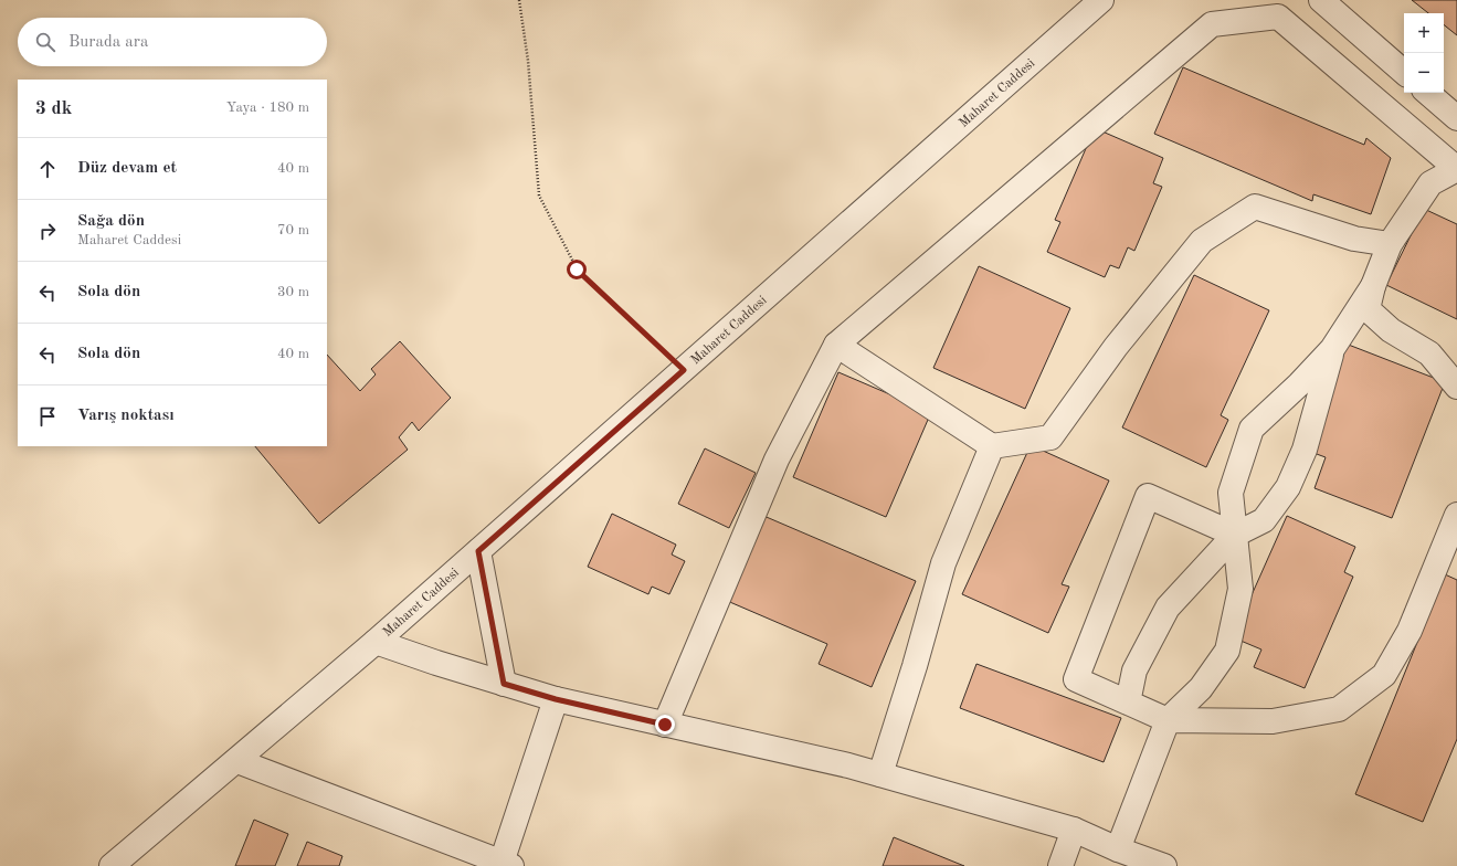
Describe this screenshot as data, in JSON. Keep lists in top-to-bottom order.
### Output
{
  "streets": {
    "street": ["Maharet Caddesi"]
  },
  "page": {
    "map_buttons": ["+", "−"],
    "search": "Burada ara",
    "heading": ["3 dk", "Yaya · 180 m"],
    "list": [
      ["Düz devam et", "40 m"],
      ["Sağa dön", "Maharet Caddesi", "70 m"],
      ["Sola dön", "30 m"],
      ["Sola dön", "40 m"],
      "Varış noktası"
    ]
  }
}
